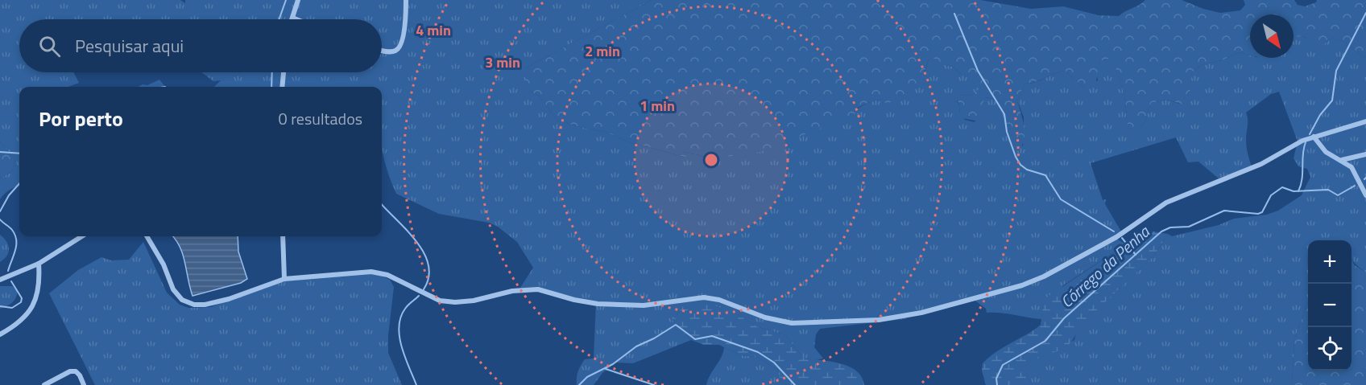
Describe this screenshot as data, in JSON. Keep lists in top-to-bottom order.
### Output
{
  "water": ["Córrego da Penha"],
  "north": "bottom right",
  "page": {
    "search": "Pesquisar aqui",
    "heading": ["Por perto", "0 resultados"],
    "map_buttons": ["+", "−"]
  },
  "rings": [
    "4 min",
    "2 min",
    "3 min",
    "1 min"
  ]
}
